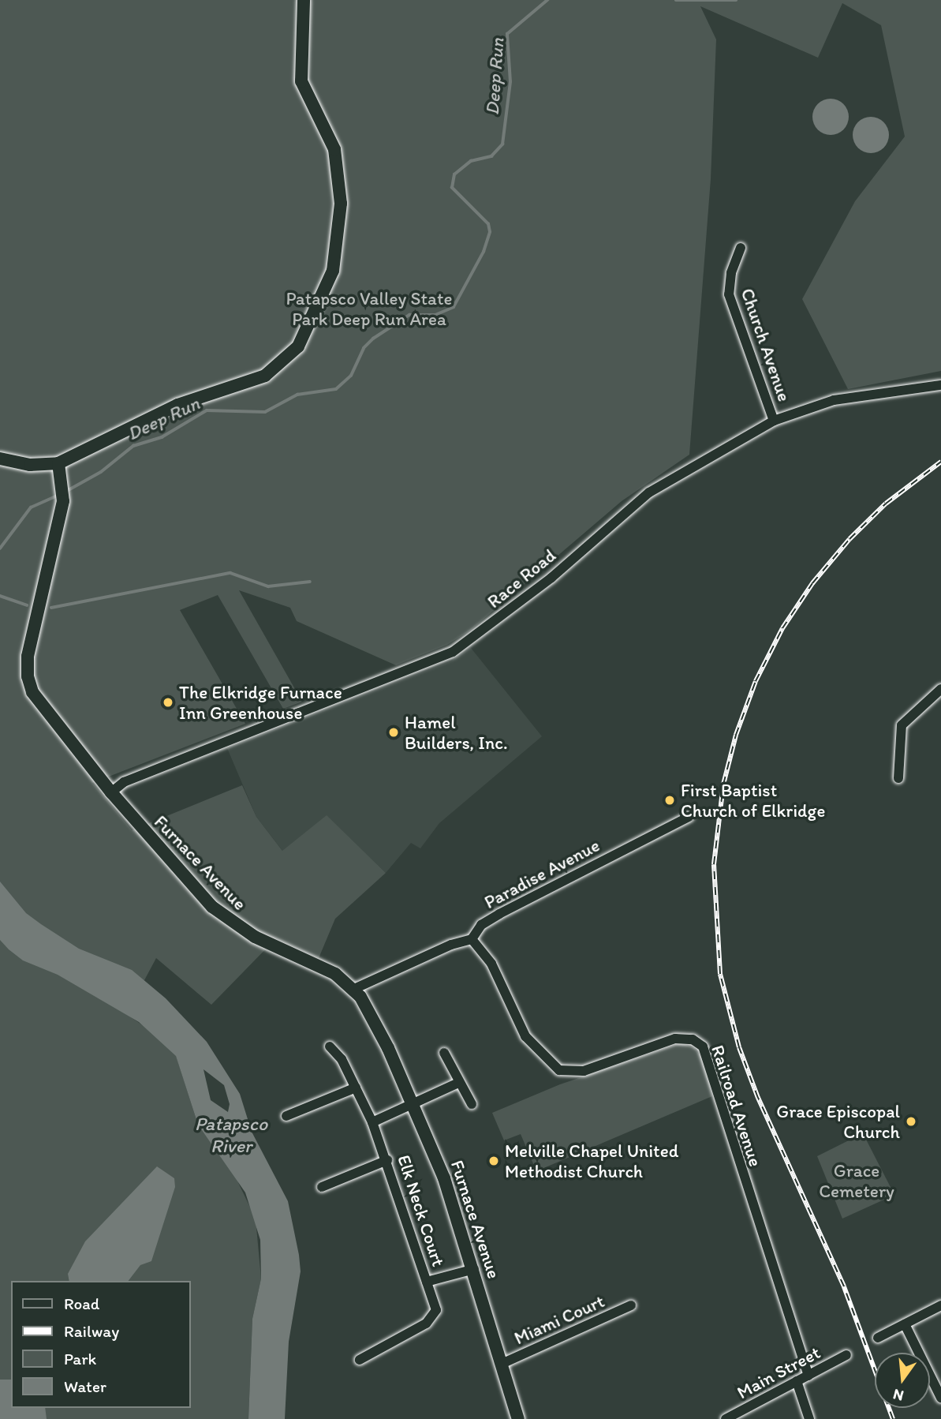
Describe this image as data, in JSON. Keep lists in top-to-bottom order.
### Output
{
  "streets": {
    "street": [
      "Church Avenue",
      "Race Road",
      "Furnace Avenue",
      "Paradise Avenue",
      "Railroad Avenue",
      "Elk Neck Court",
      "Miami Court",
      "Main Street"
    ]
  },
  "crossings": [
    ["Church Avenue", "Race Road"],
    ["Race Road", "Furnace Avenue"],
    ["Furnace Avenue", "Paradise Avenue"],
    ["Furnace Avenue", "Miami Court"],
    ["Paradise Avenue", "Railroad Avenue"],
    ["Railroad Avenue", "Main Street"]
  ],
  "water": ["Deep Run", "Patapsco River"],
  "parks": ["Patapsco Valley State Park Deep Run Area", "Grace Cemetery"],
  "places": [
    "The Elkridge Furnace Inn Greenhouse",
    "Hamel Builders, Inc.",
    "First Baptist Church of Elkridge",
    "Grace Episcopal Church",
    "Melville Chapel United Methodist Church"
  ],
  "legend": [
    "Road",
    "Railway",
    "Park",
    "Water"
  ],
  "north": "bottom"
}
